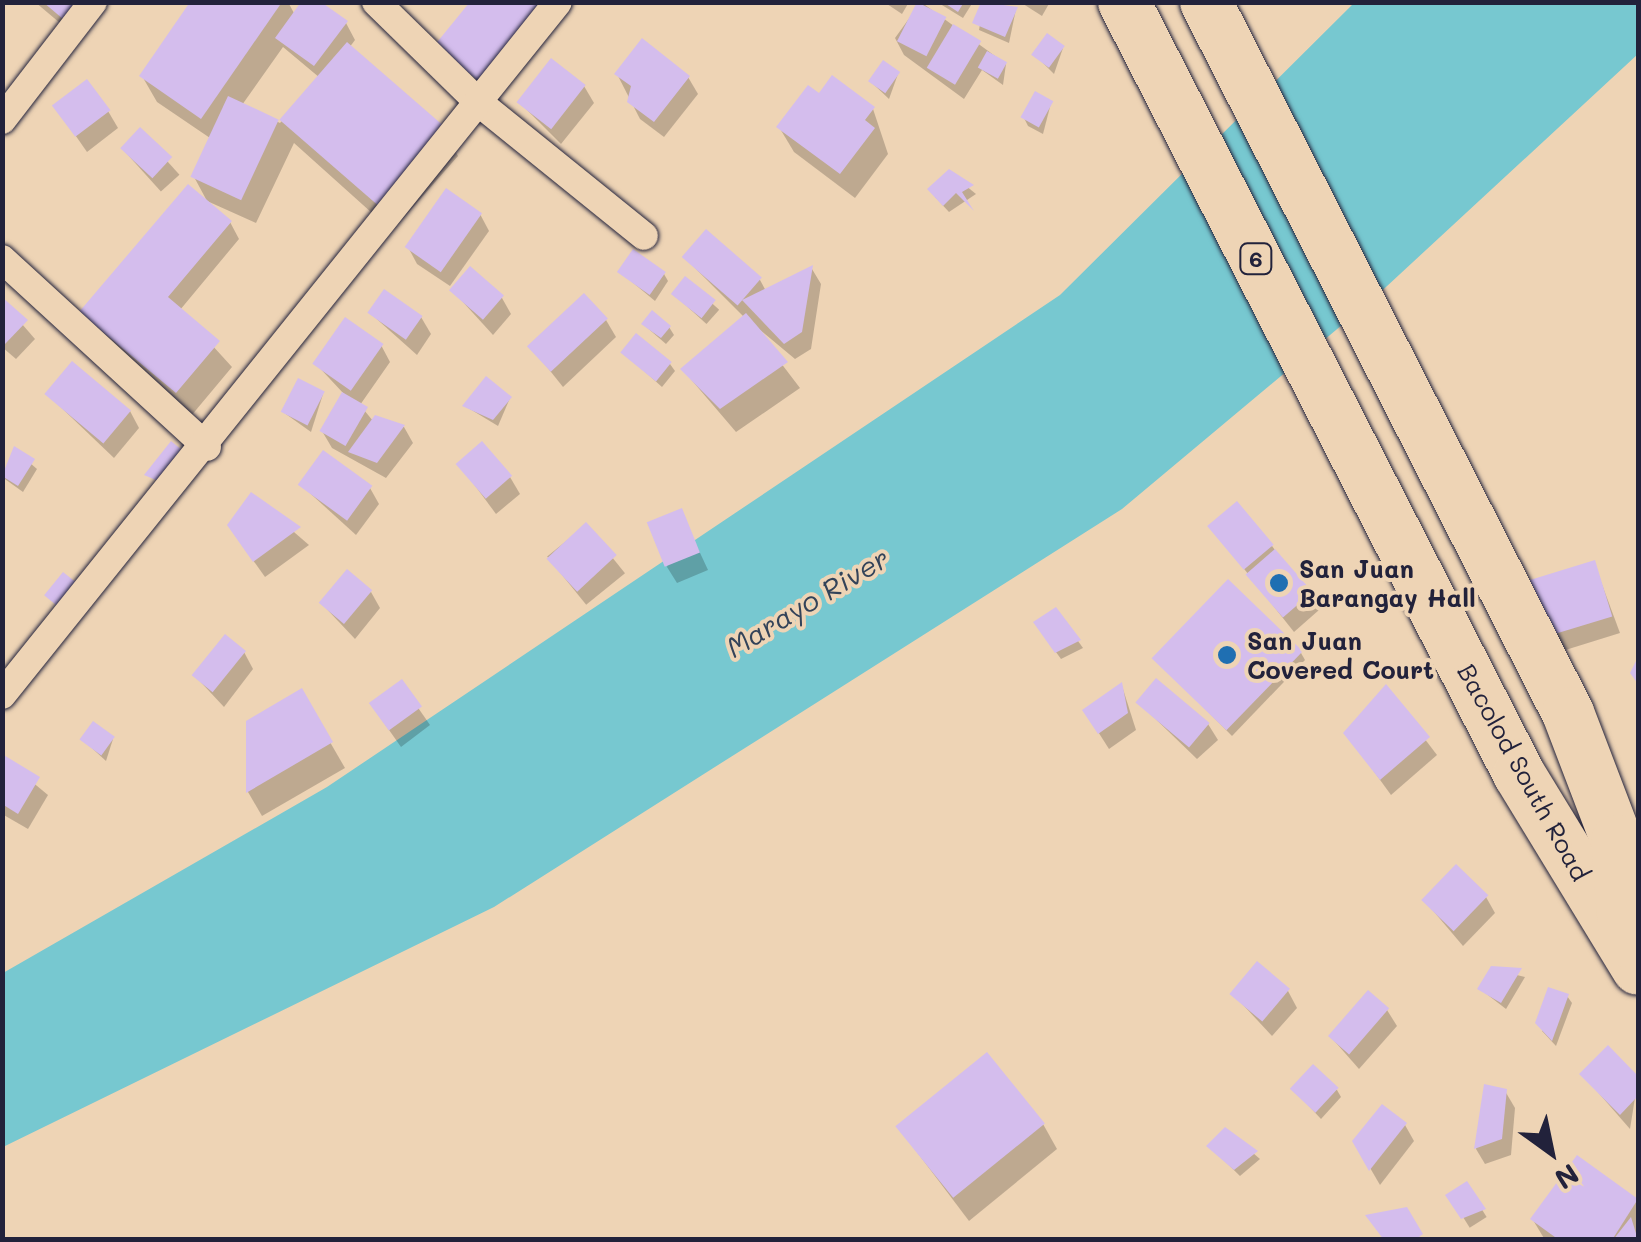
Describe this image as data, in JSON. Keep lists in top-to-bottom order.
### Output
{
  "streets": {
    "highway": ["6", "Bacolod South Road"]
  },
  "water": ["Marayo River"],
  "places": ["San Juan Barangay Hall", "San Juan Covered Court"],
  "north": "bottom right"
}
